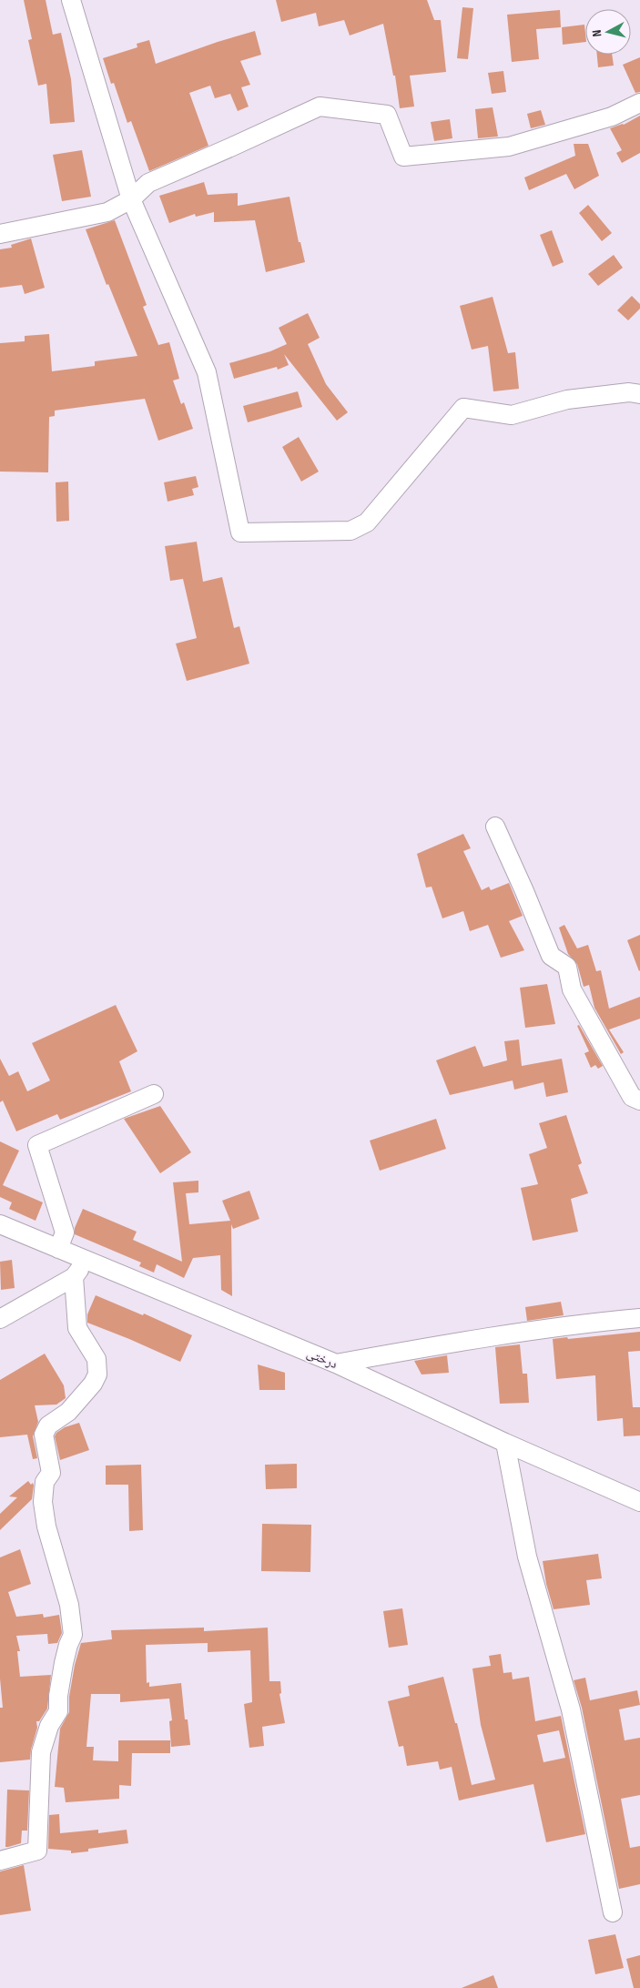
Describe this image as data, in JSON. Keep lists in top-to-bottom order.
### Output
{
  "streets": {
    "street": ["درختی"]
  },
  "north": "left"
}
